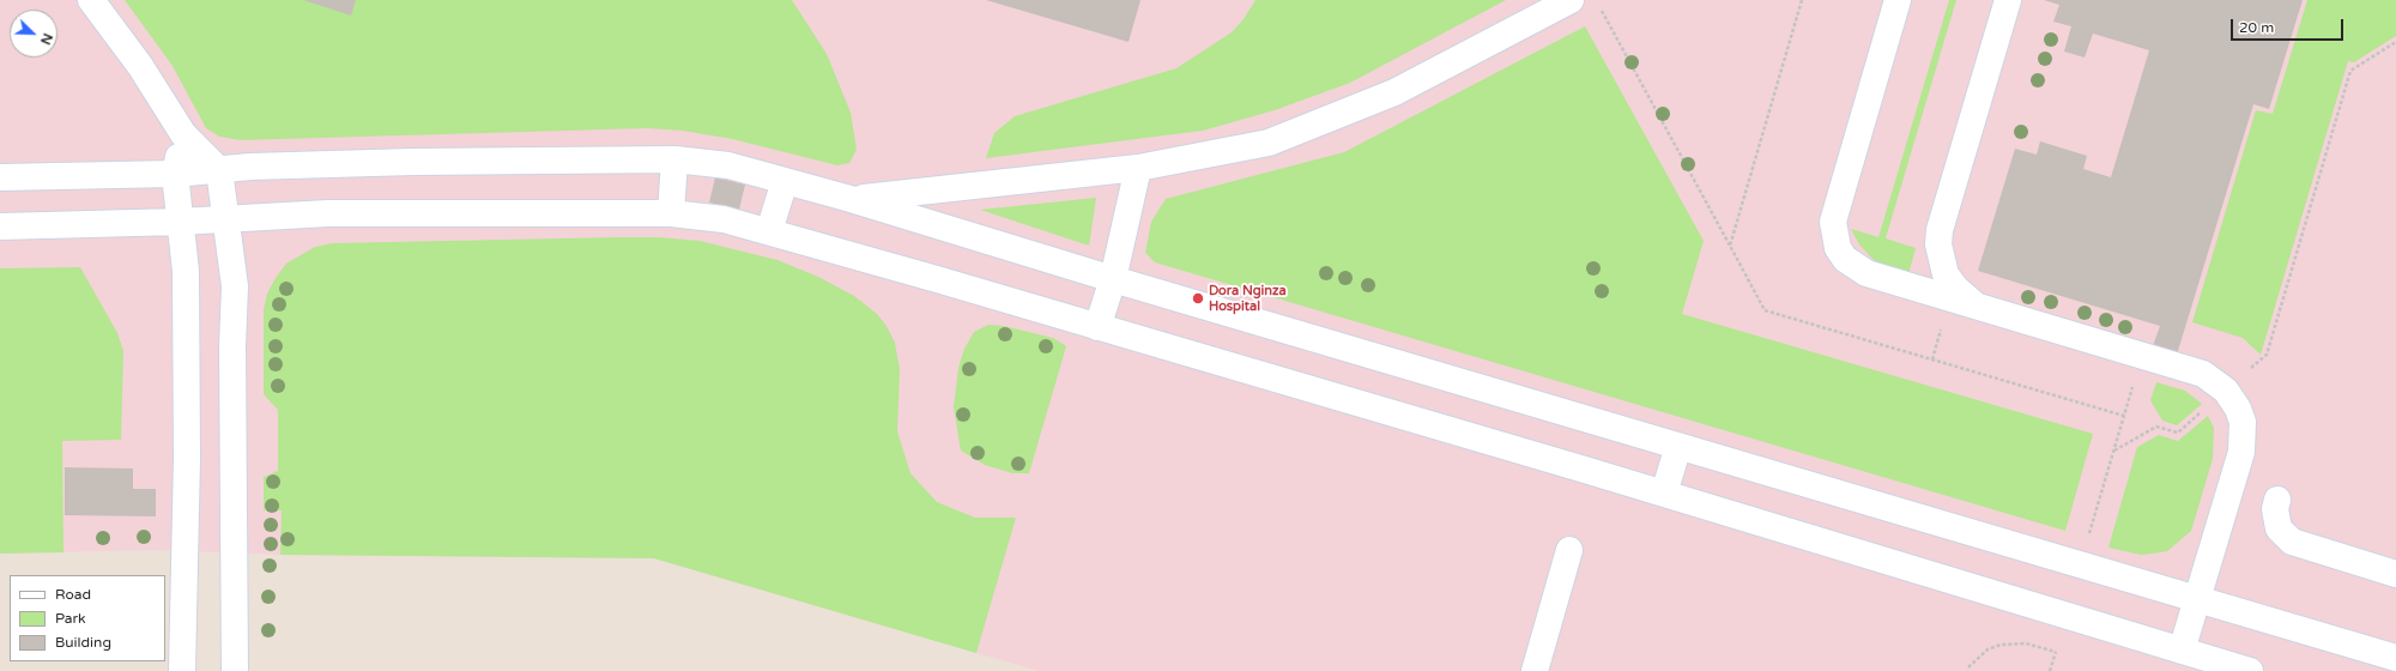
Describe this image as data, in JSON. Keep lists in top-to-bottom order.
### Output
{
  "places": ["Dora Nginza Hospital"],
  "legend": ["Road", "Park", "Building"],
  "scale_bar": "20 m",
  "north": "bottom right"
}
